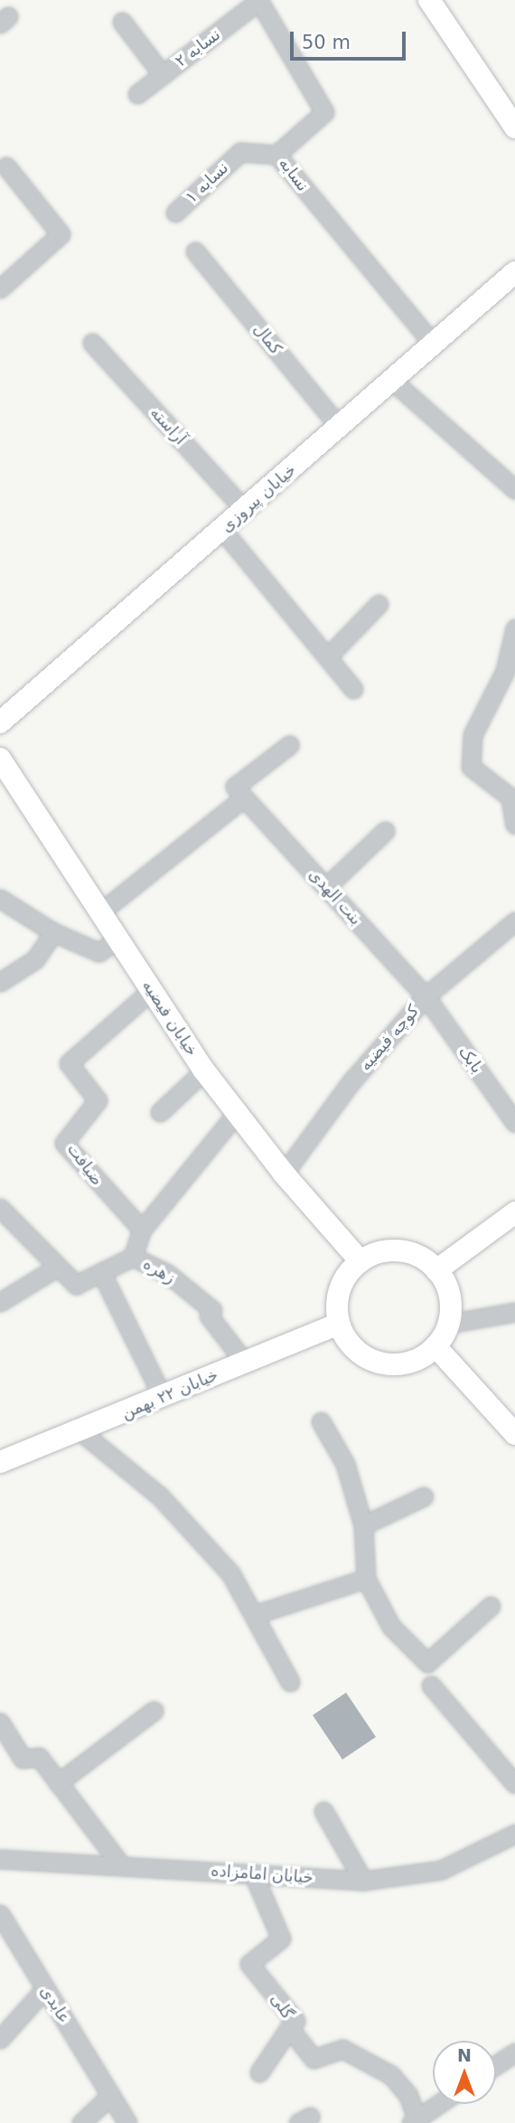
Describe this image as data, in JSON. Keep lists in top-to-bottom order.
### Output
{
  "streets": {
    "main road": ["خیابان پیروزی", "خیابان فیضیه", "خیابان ۲۲ بهمن"],
    "street": [
      "نسابه ۲",
      "نسابه",
      "نسابه ۱",
      "کمال",
      "آراسته",
      "بنت الهدی",
      "کوچه فیضیه",
      "بابک",
      "ضیافت",
      "زهره",
      "خیابان امامزاده",
      "عابدی",
      "گلی"
    ]
  },
  "crossings": [
    ["نسابه ۲", "نسابه"],
    ["نسابه", "نسابه ۱"],
    ["نسابه", "خیابان پیروزی"],
    ["کمال", "خیابان پیروزی"],
    ["آراسته", "خیابان پیروزی"],
    ["بنت الهدی", "کوچه فیضیه"],
    ["بنت الهدی", "بابک"],
    ["خیابان فیضیه", "کوچه فیضیه"],
    ["خیابان فیضیه", "ضیافت"],
    ["خیابان فیضیه", "زهره"],
    ["خیابان فیضیه", "خیابان ۲۲ بهمن"],
    ["کوچه فیضیه", "بابک"],
    ["ضیافت", "زهره"],
    ["زهره", "خیابان ۲۲ بهمن"],
    ["خیابان امامزاده", "گلی"]
  ],
  "scale_bar": "50 m",
  "north": "top"
}
